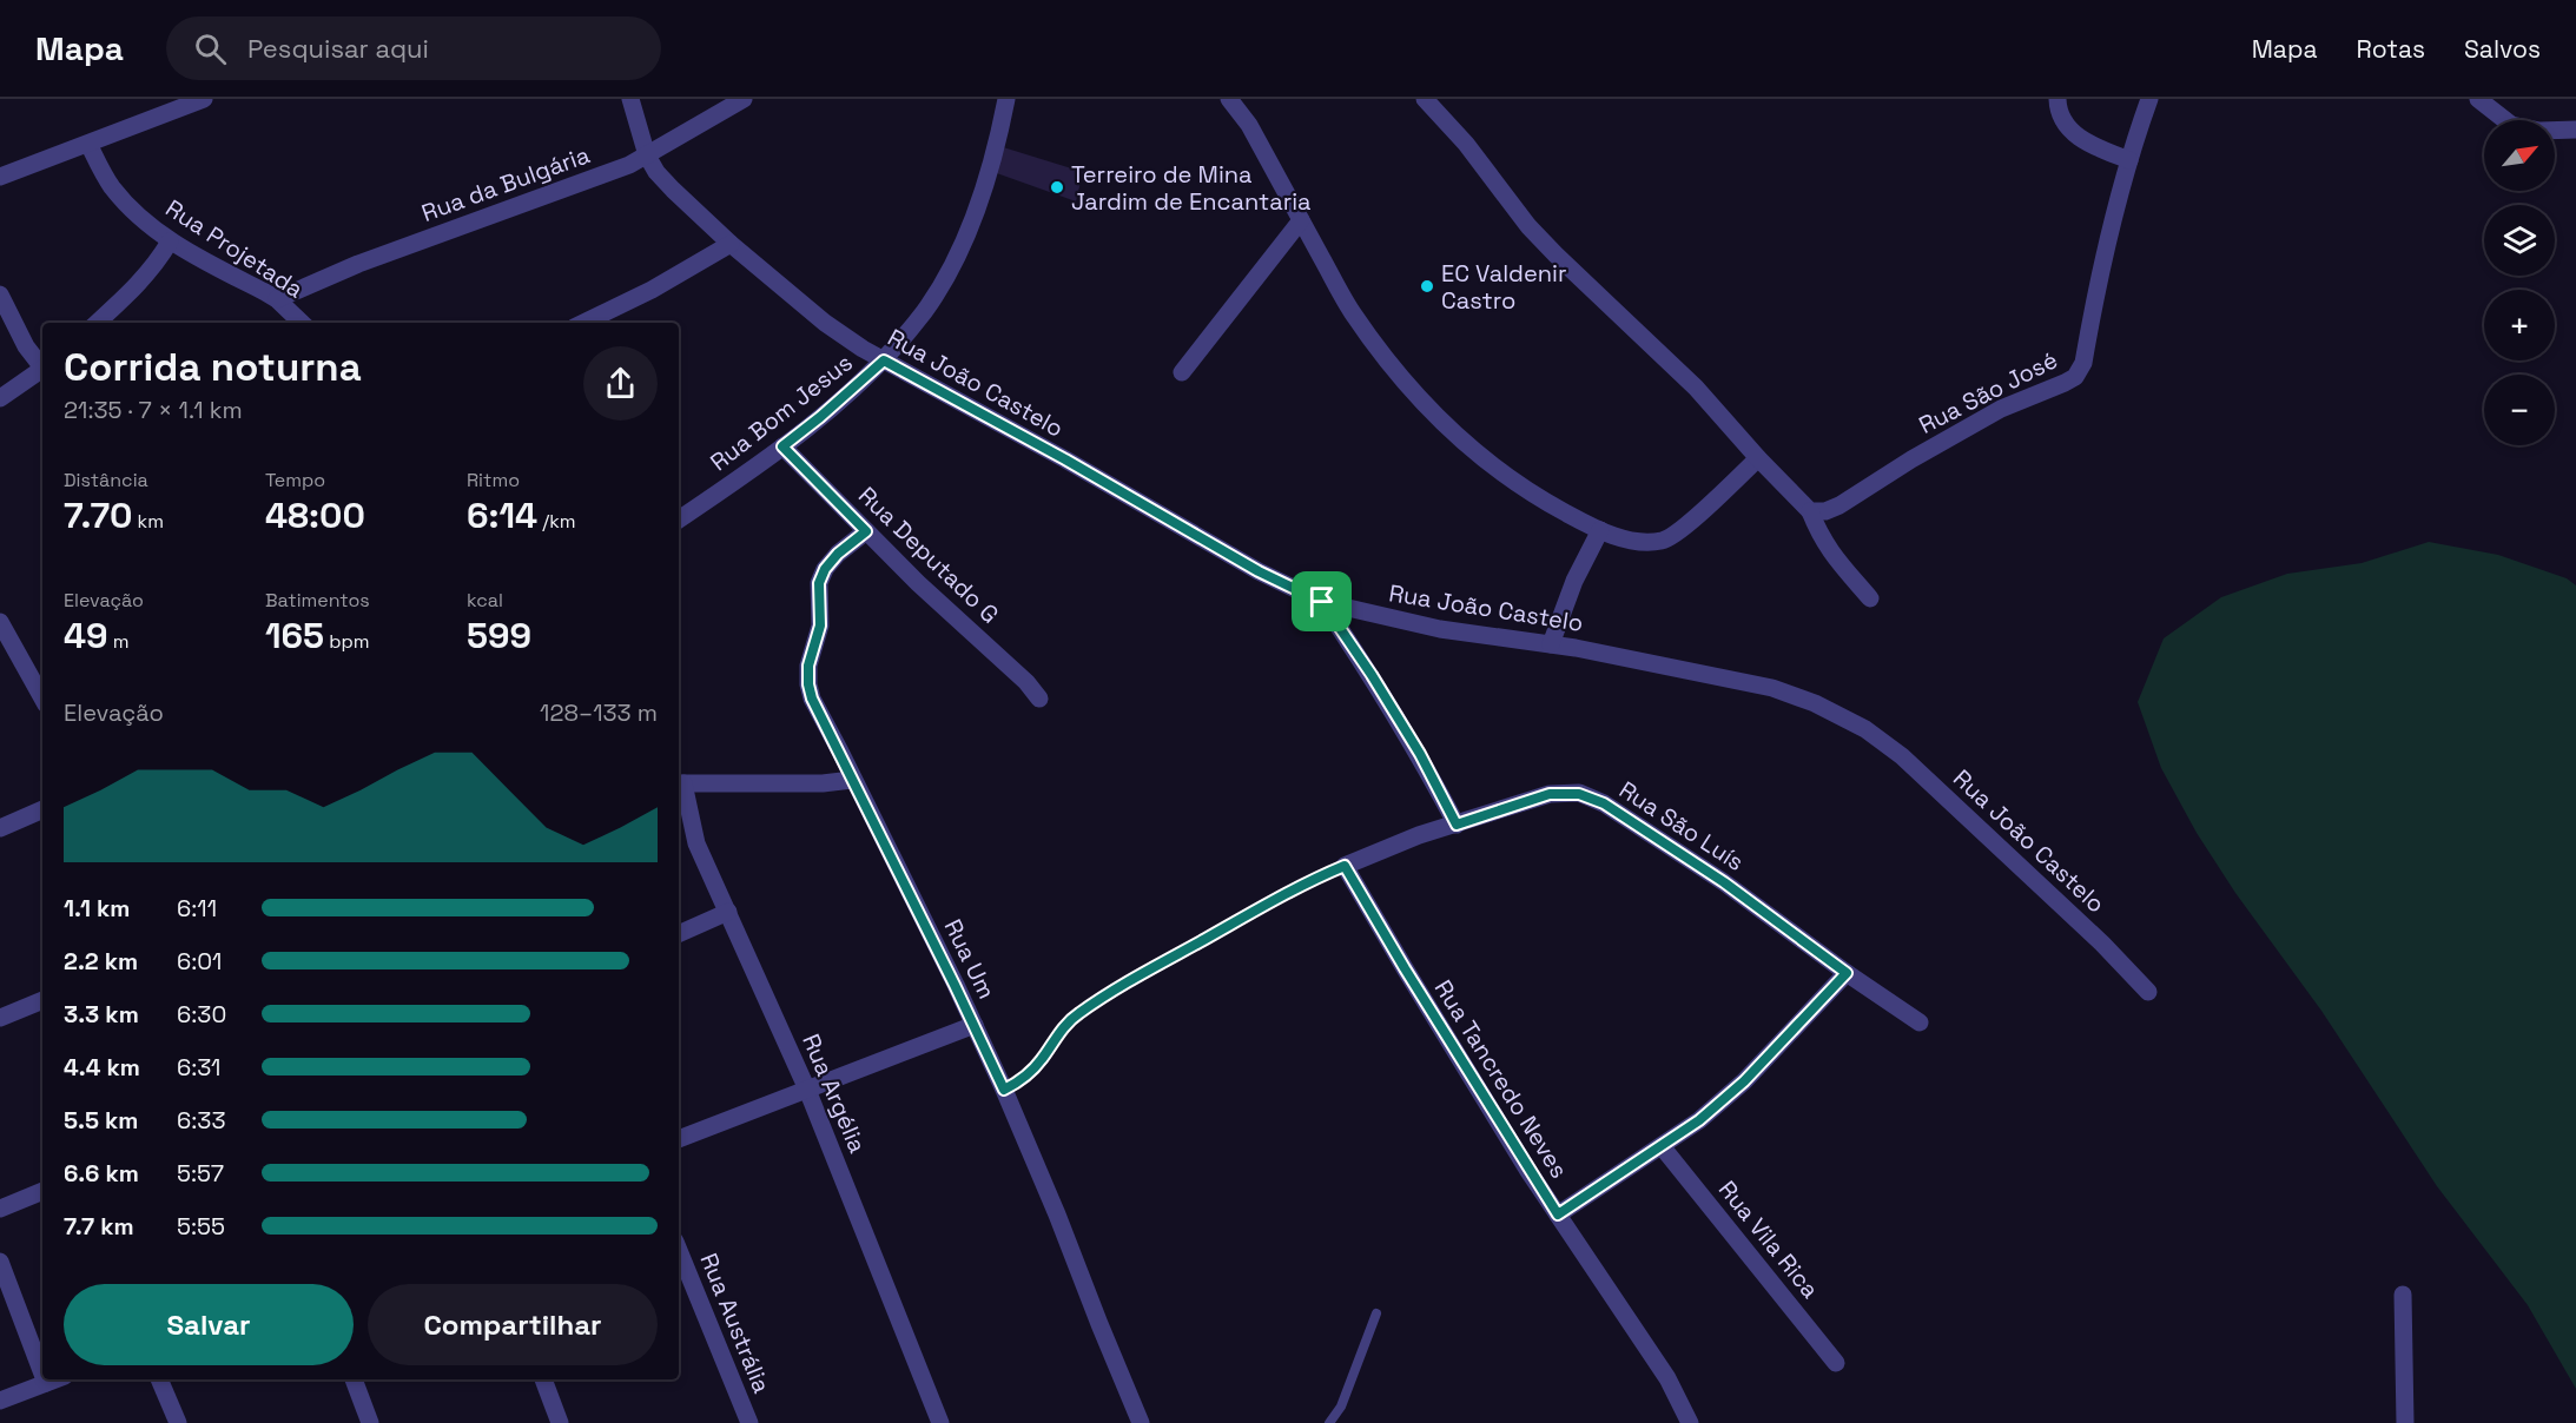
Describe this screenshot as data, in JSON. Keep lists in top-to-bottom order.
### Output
{
  "streets": {
    "street": [
      "Rua da Bulgária",
      "Rua Projetada",
      "Rua João Castelo",
      "Rua São José",
      "Rua Bom Jesus",
      "Rua Deputado G",
      "Rua São Luís",
      "Rua Um",
      "Rua Tancredo Neves",
      "Rua Argélia",
      "Rua Vila Rica",
      "Rua Austrália"
    ]
  },
  "crossings": [
    ["Rua da Bulgária", "Rua Projetada"],
    ["Rua da Bulgária", "Rua João Castelo"],
    ["Rua João Castelo", "Rua Bom Jesus"],
    ["Rua Bom Jesus", "Rua Deputado G"],
    ["Rua Deputado G", "Rua Um"],
    ["Rua São Luís", "Rua Tancredo Neves"]
  ],
  "places": ["Terreiro de Mina Jardim de Encantaria", "EC Valdenir Castro"],
  "north": "top right",
  "page": {
    "header": "Mapa",
    "search": "Pesquisar aqui",
    "nav": ["Mapa", "Rotas", "Salvos"],
    "map_buttons": ["+", "−"],
    "heading": ["Corrida noturna", "21:35 · 7 × 1.1 km"],
    "stats": [
      ["Distância", "7.70 km"],
      ["Tempo", "48:00"],
      ["Ritmo", "6:14 /km"],
      ["Elevação", "49 m"],
      ["Batimentos", "165 bpm"],
      ["kcal", "599"]
    ],
    "chart": ["Elevação", "128–133 m"],
    "list": [
      {
        "name": "1.1 km",
        "note": "6:11"
      },
      {
        "name": "2.2 km",
        "note": "6:01"
      },
      {
        "name": "3.3 km",
        "note": "6:30"
      },
      {
        "name": "4.4 km",
        "note": "6:31"
      },
      {
        "name": "5.5 km",
        "note": "6:33"
      },
      {
        "name": "6.6 km",
        "note": "5:57"
      },
      {
        "name": "7.7 km",
        "note": "5:55"
      }
    ],
    "buttons": ["Salvar", "Compartilhar"]
  }
}
